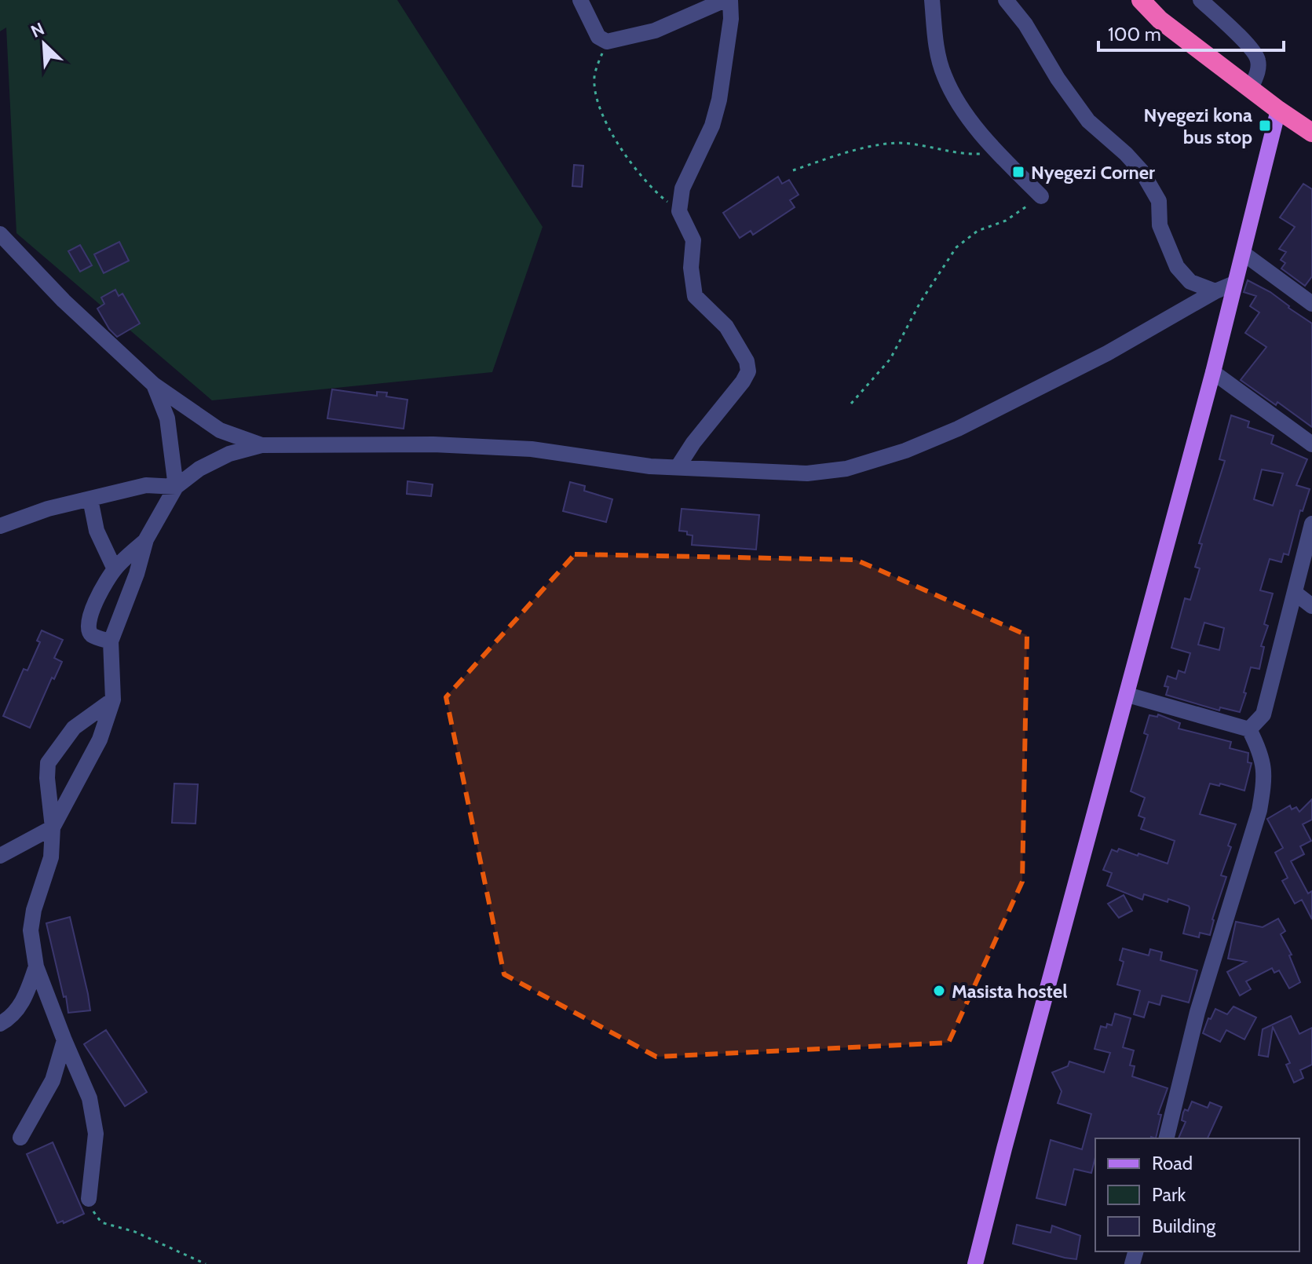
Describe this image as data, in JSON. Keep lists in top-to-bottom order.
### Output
{
  "places": {
    "transit": ["Nyegezi kona bus stop", "Nyegezi Corner"],
    "other": ["Masista hostel"]
  },
  "legend": ["Road", "Park", "Building"],
  "scale_bar": "100 m",
  "north": "top left"
}
